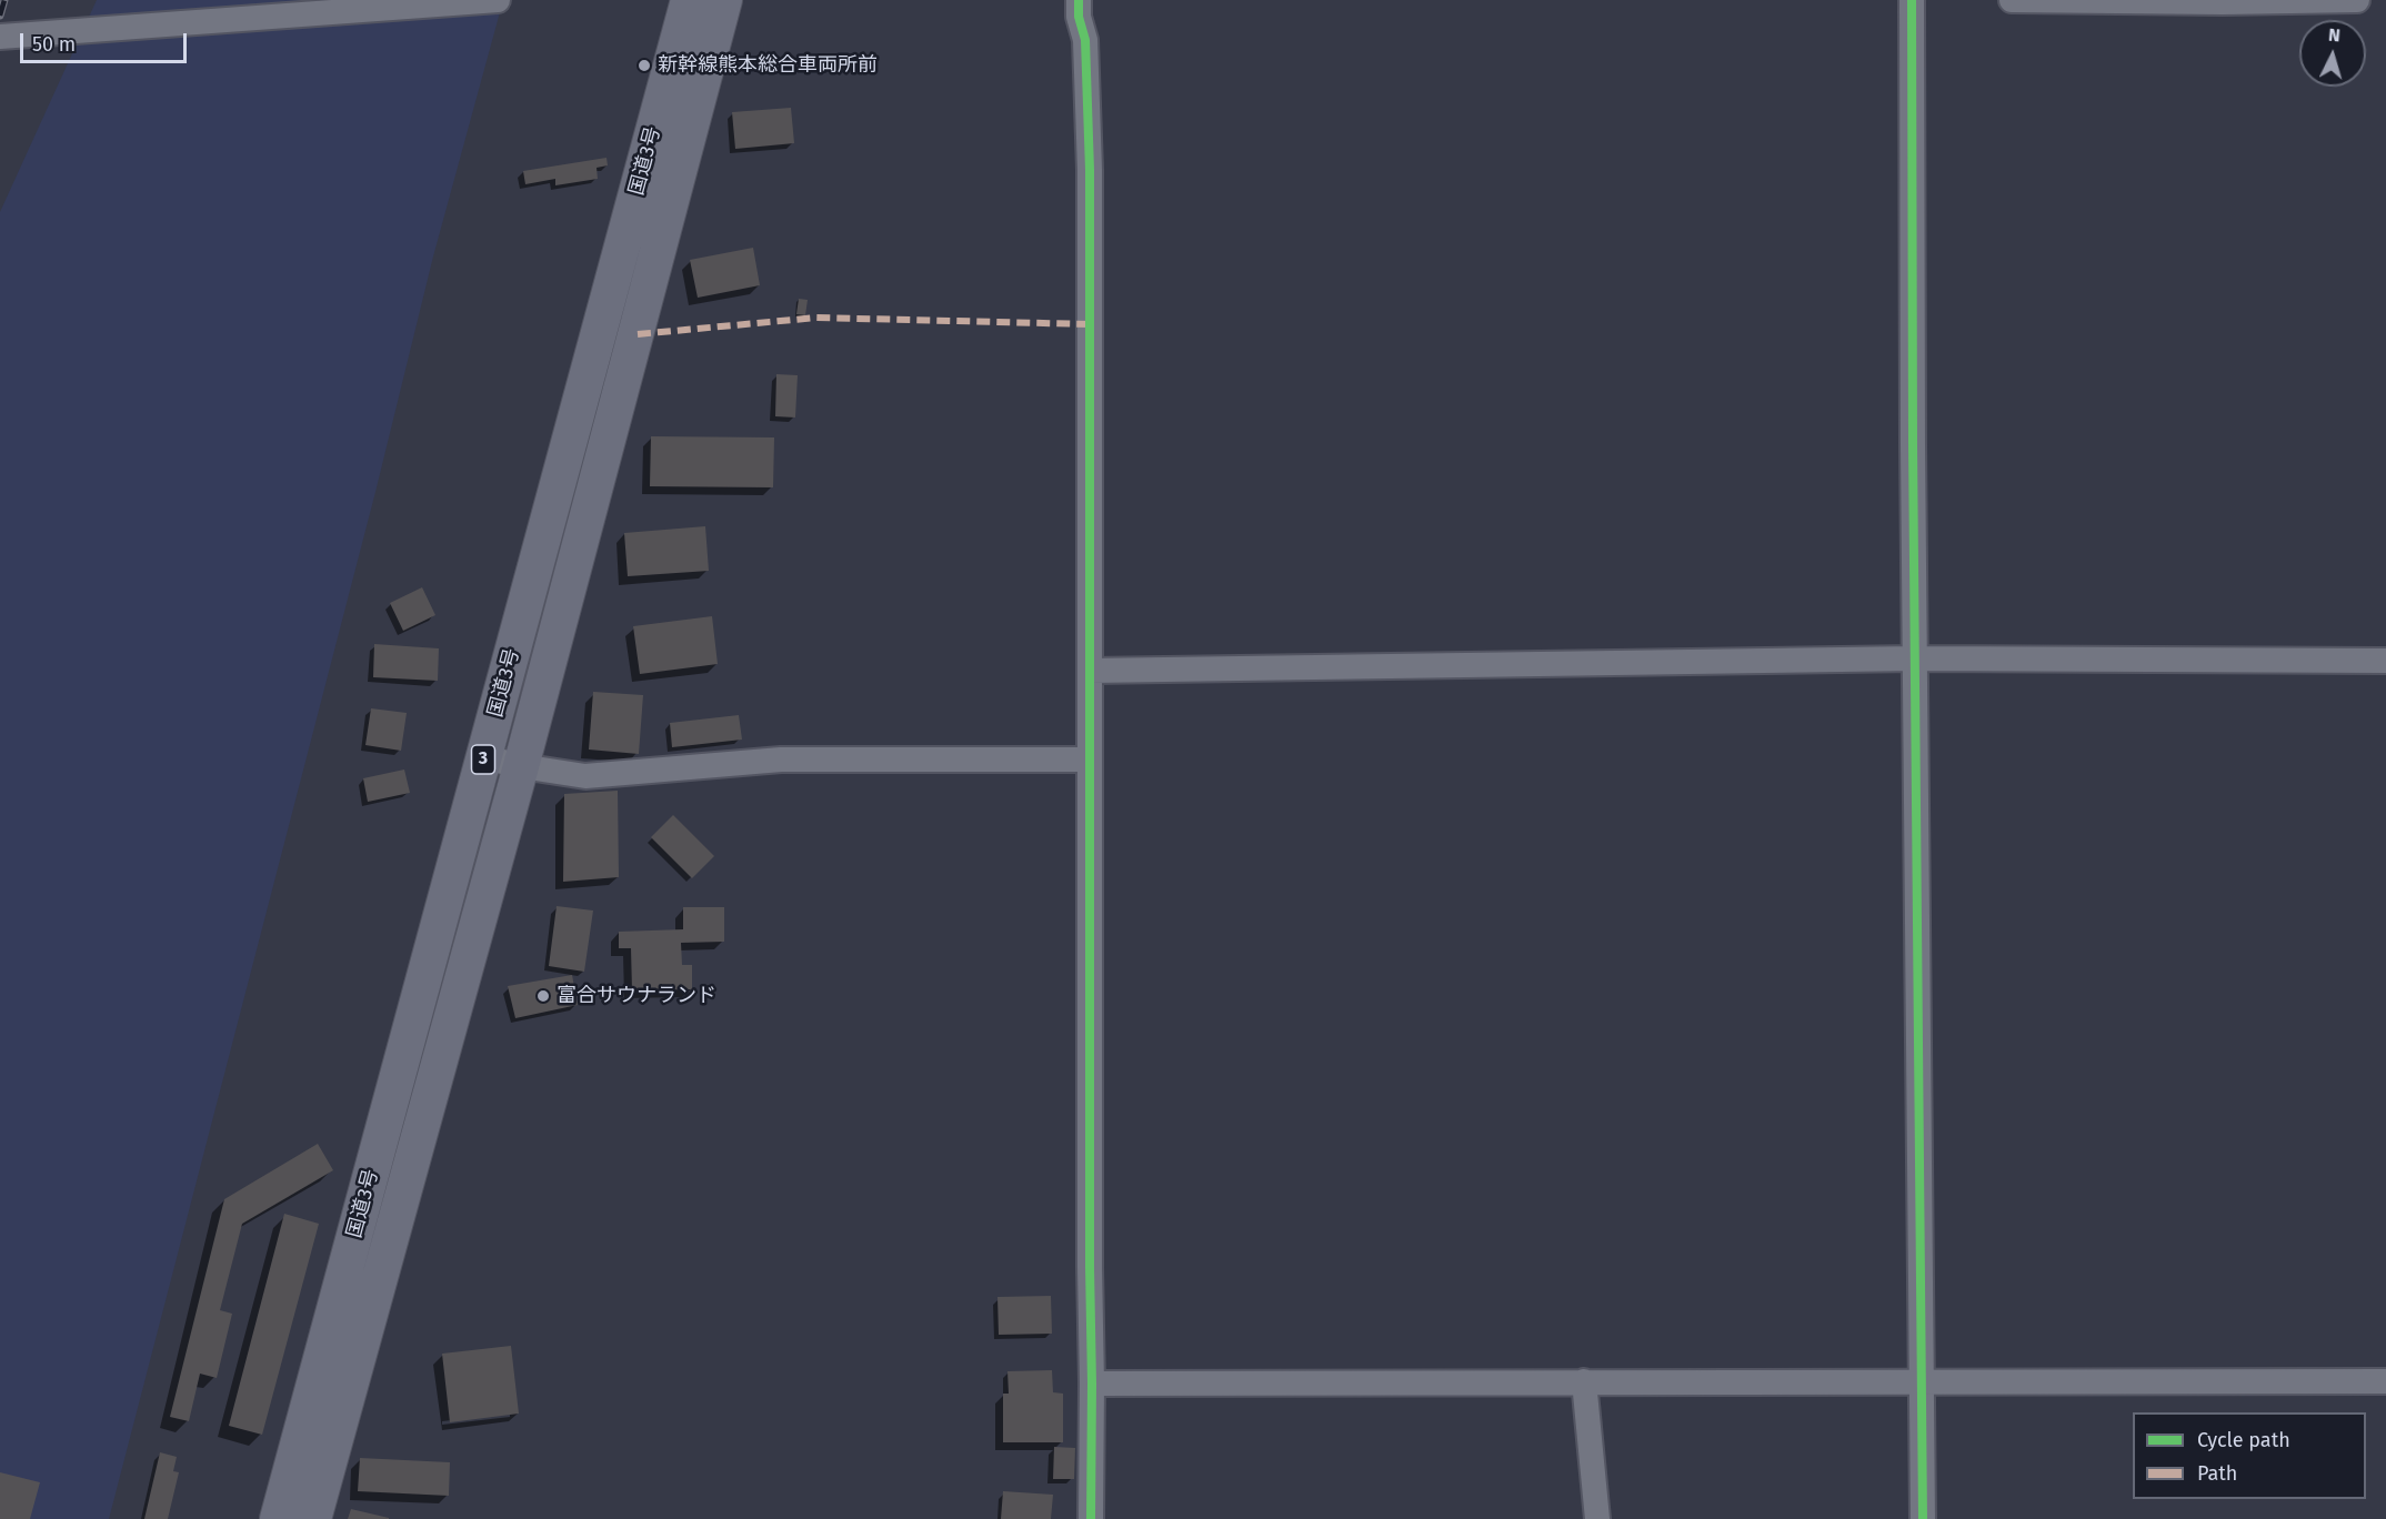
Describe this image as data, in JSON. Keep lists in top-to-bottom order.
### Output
{
  "streets": {
    "highway": ["国道3号", "3"]
  },
  "places": ["新幹線熊本総合車両所前", "富合サウナランド"],
  "legend": ["Cycle path", "Path"],
  "scale_bar": "50 m",
  "north": "top"
}
